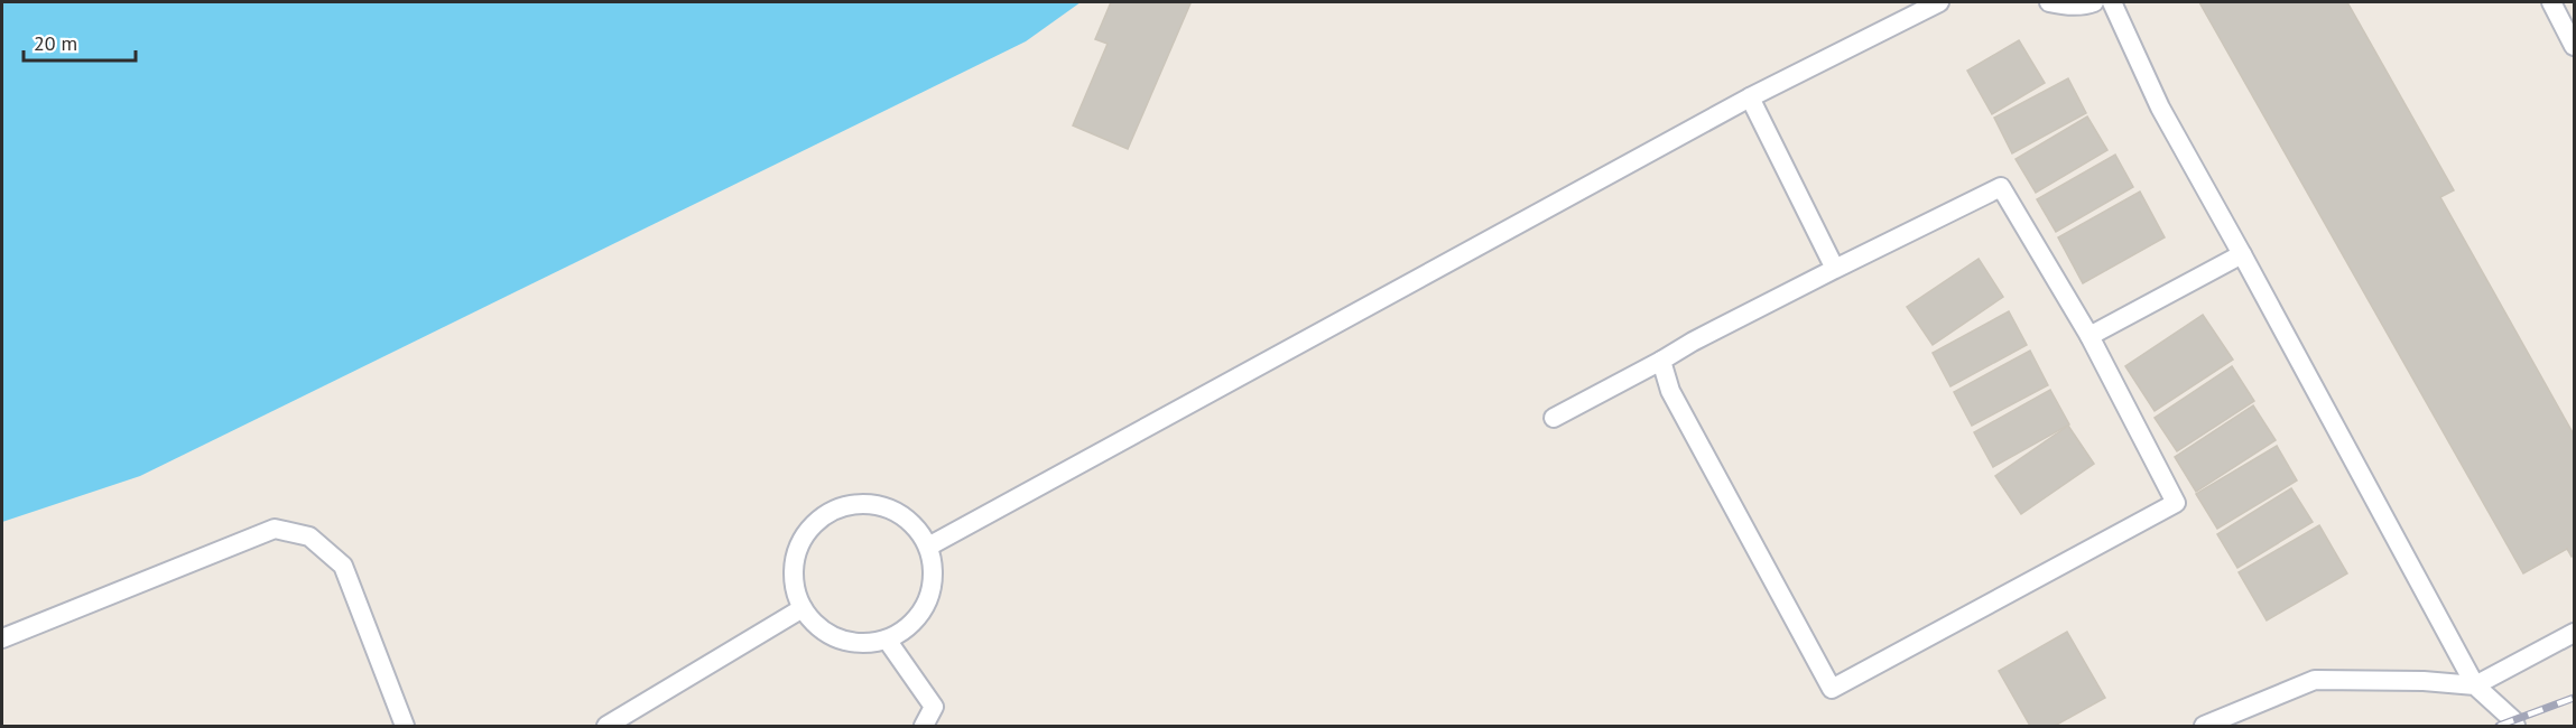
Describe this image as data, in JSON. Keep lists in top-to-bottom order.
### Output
{
  "scale_bar": "20 m"
}
